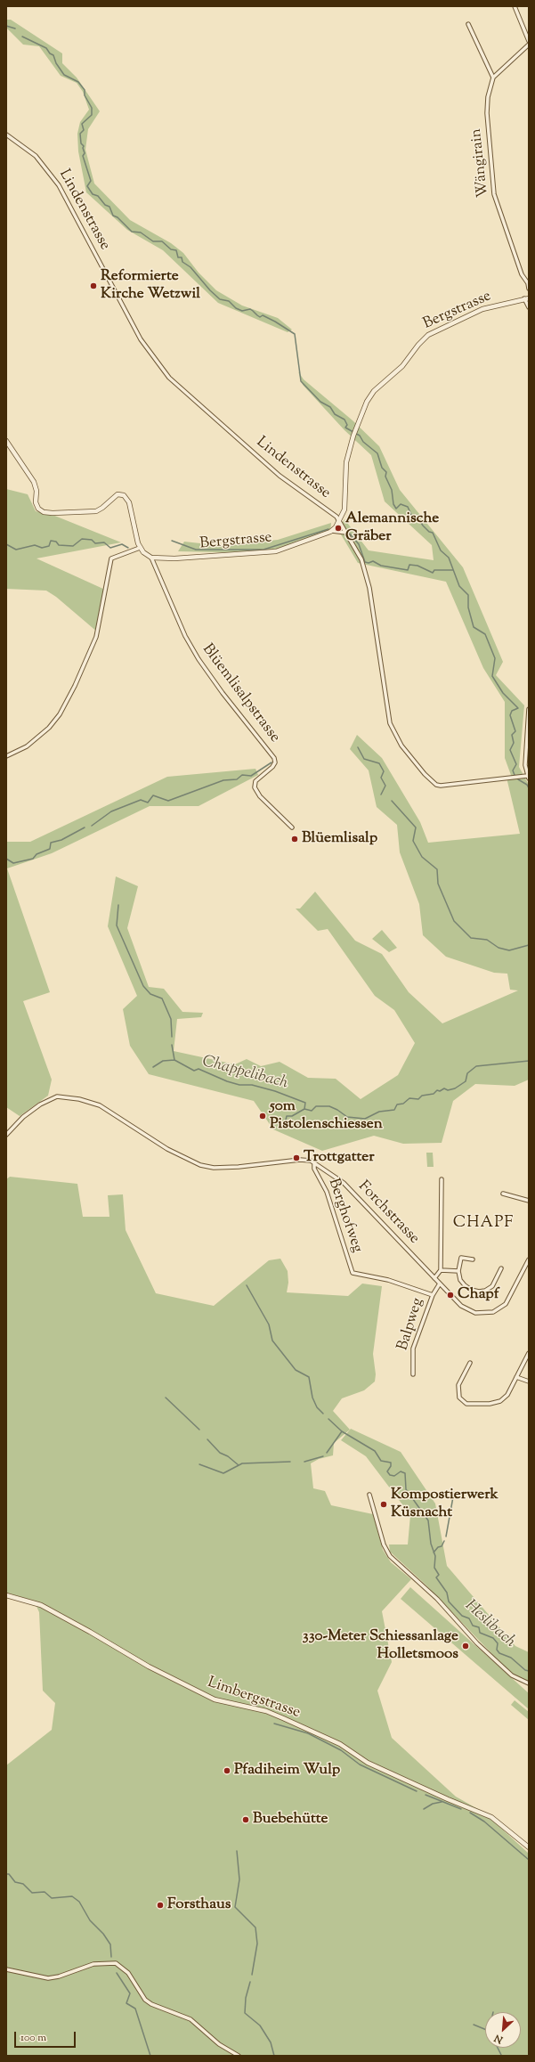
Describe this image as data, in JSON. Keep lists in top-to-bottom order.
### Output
{
  "streets": {
    "street": [
      "Wängirain",
      "Lindenstrasse",
      "Bergstrasse",
      "Blüemlisalpstrasse",
      "Forchstrasse",
      "Berghofweg",
      "Balpweg",
      "Limbergstrasse"
    ]
  },
  "crossings": [
    ["Lindenstrasse", "Bergstrasse"],
    ["Bergstrasse", "Blüemlisalpstrasse"],
    ["Forchstrasse", "Berghofweg"],
    ["Forchstrasse", "Balpweg"],
    ["Berghofweg", "Balpweg"]
  ],
  "districts": ["CHAPF"],
  "water": ["Chappelibach", "Heslibach"],
  "places": [
    "Reformierte Kirche Wetzwil",
    "Alemannische Gräber",
    "Blüemlisalp",
    "50m Pistolenschiessen",
    "Trottgatter",
    "Chapf",
    "Kompostierwerk Küsnacht",
    "330-Meter Schiessanlage Holletsmoos",
    "Pfadiheim Wulp",
    "Buebehütte",
    "Forsthaus"
  ],
  "scale_bar": "100 m",
  "north": "bottom left"
}
